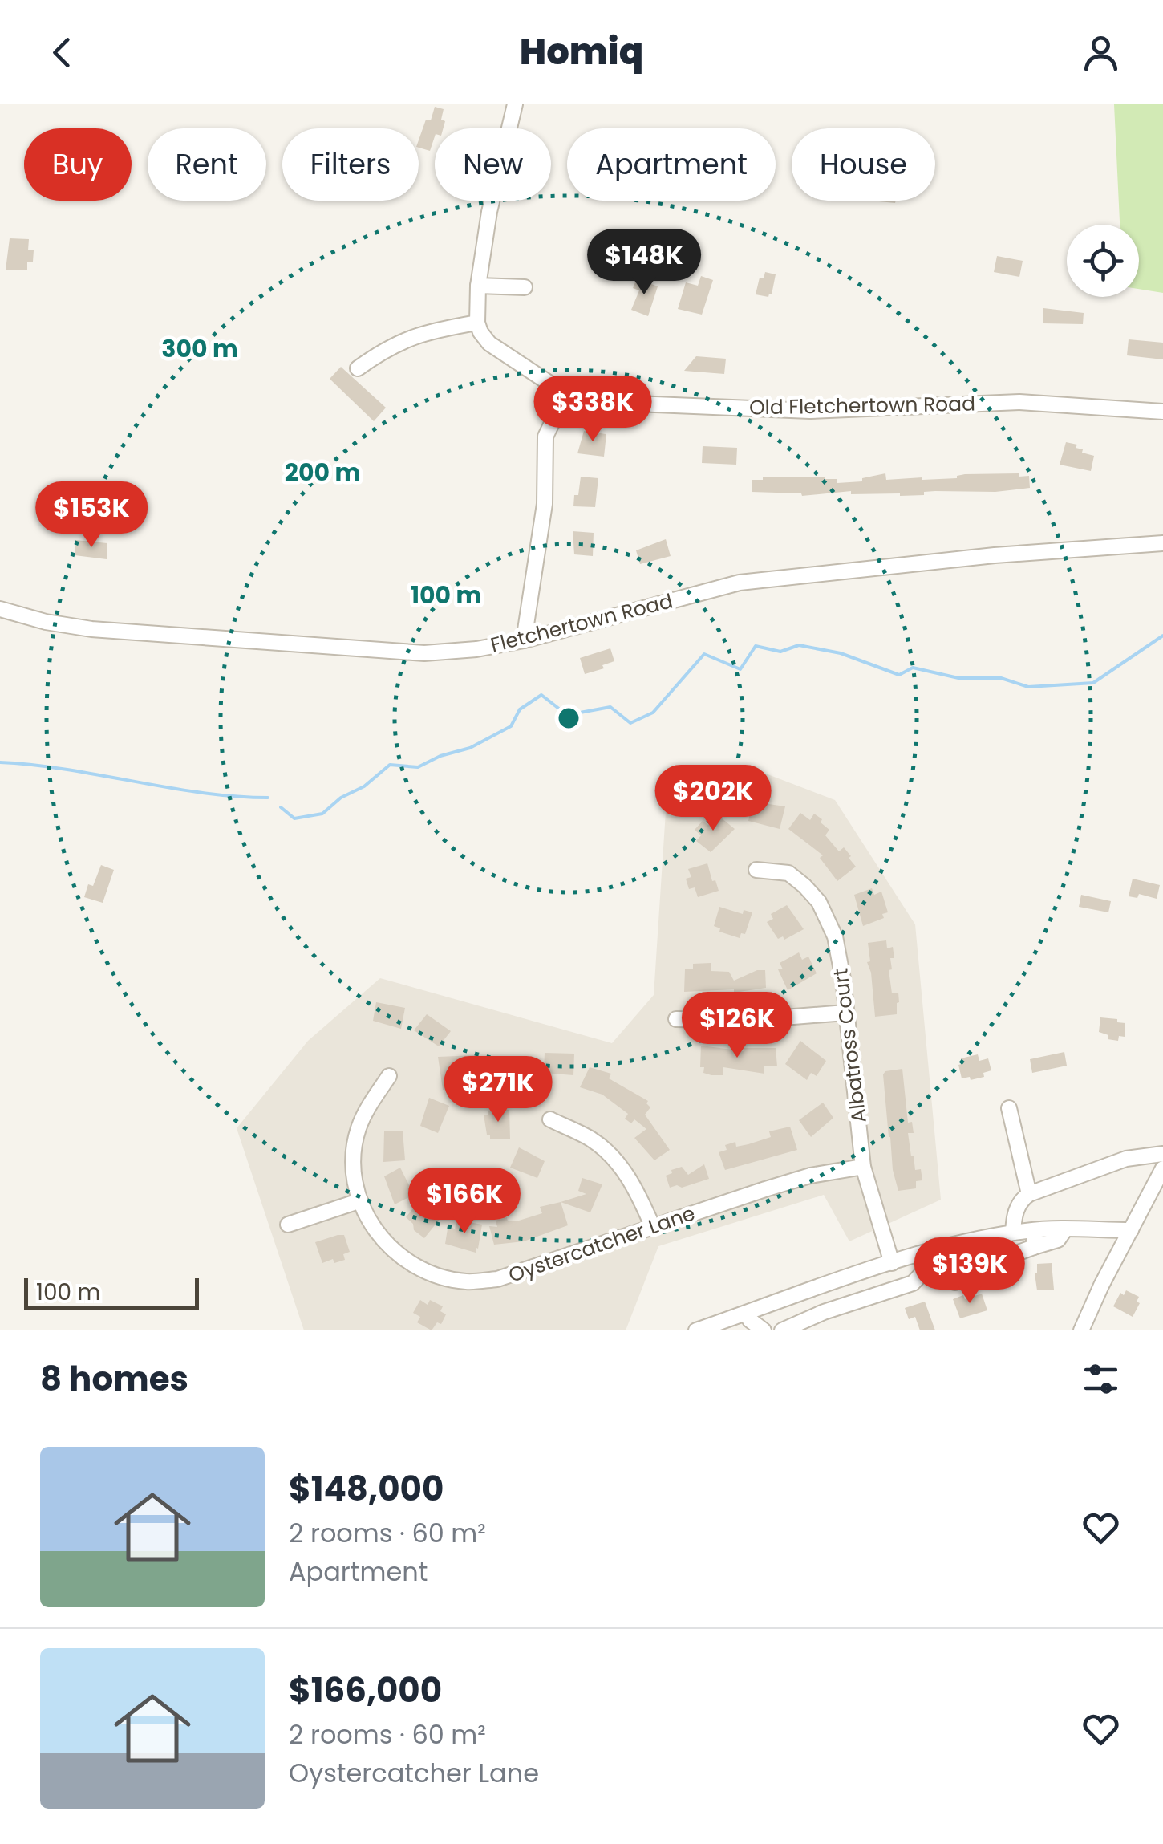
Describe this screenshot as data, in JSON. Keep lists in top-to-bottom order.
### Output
{
  "streets": {
    "street": [
      "Old Fletchertown Road",
      "Fletchertown Road",
      "Albatross Court",
      "Oystercatcher Lane"
    ]
  },
  "crossings": [
    ["Albatross Court", "Oystercatcher Lane"]
  ],
  "scale_bar": "100 m",
  "page": {
    "header": "Homiq",
    "chip": [
      "Buy",
      "Rent",
      "Filters",
      "New",
      "Apartment",
      "House"
    ],
    "price": [
      "$148K",
      "$338K",
      "$153K",
      "$202K",
      "$126K",
      "$271K",
      "$166K",
      "$139K"
    ],
    "scale": "100 m",
    "heading": "8 homes",
    "list": [
      {
        "name": "$148,000",
        "note": "2 rooms · 60 m² · Apartment"
      },
      {
        "name": "$166,000",
        "note": "2 rooms · 60 m² · Oystercatcher Lane"
      }
    ]
  },
  "rings": ["300 m", "200 m", "100 m"]
}
